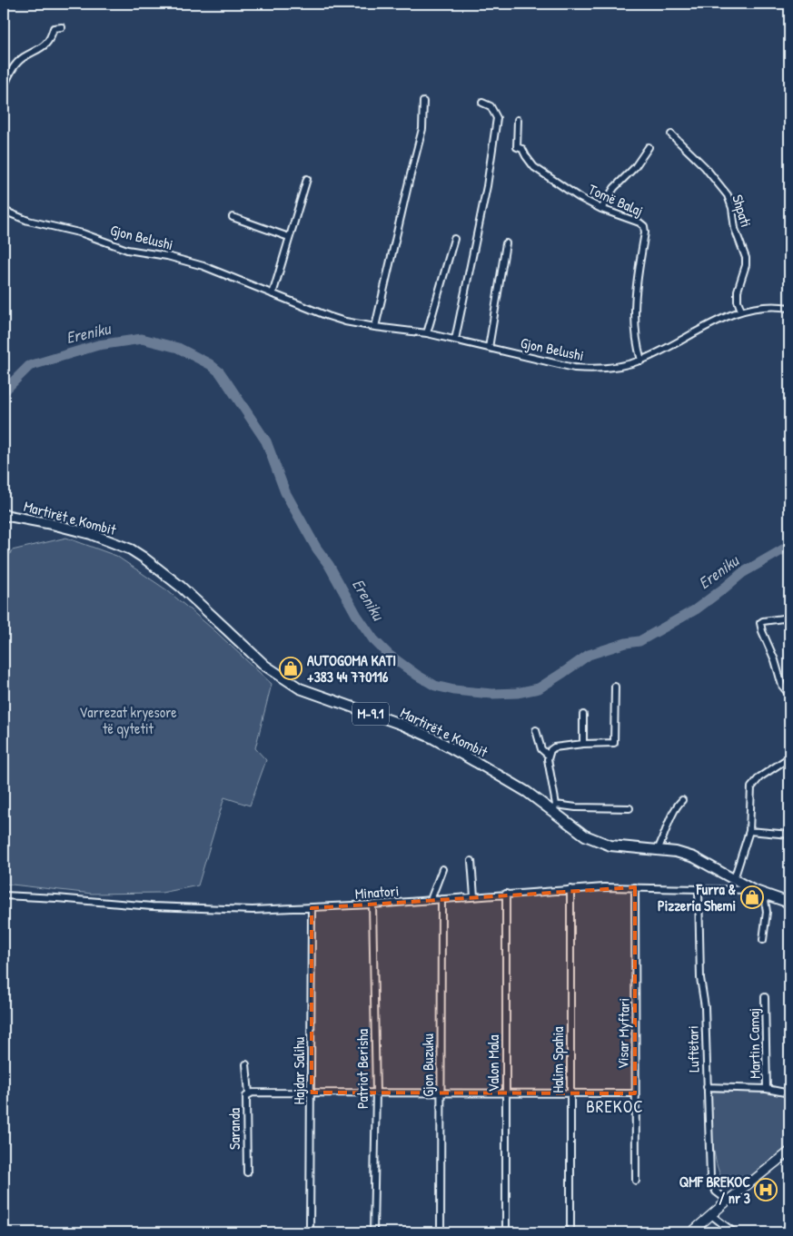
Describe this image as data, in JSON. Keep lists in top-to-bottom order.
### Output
{
  "streets": {
    "main road": ["Martirët e Kombit", "M-9.1"],
    "street": [
      "Tomë Balaj",
      "Shpati",
      "Gjon Belushi",
      "Minatori",
      "Visar Myftari",
      "Martin Camaj",
      "Luftëtari",
      "Halim Spahia",
      "Valon Mala",
      "Gjon Buzuku",
      "Patriot Berisha",
      "Hajdar Salihu",
      "Saranda"
    ]
  },
  "crossings": [
    ["Tomë Balaj", "Gjon Belushi"],
    ["Shpati", "Gjon Belushi"],
    ["Martirët e Kombit", "Minatori"],
    ["Minatori", "Visar Myftari"],
    ["Minatori", "Luftëtari"],
    ["Minatori", "Halim Spahia"],
    ["Minatori", "Valon Mala"],
    ["Minatori", "Gjon Buzuku"],
    ["Minatori", "Patriot Berisha"],
    ["Minatori", "Hajdar Salihu"],
    ["Visar Myftari", "Saranda"],
    ["Martin Camaj", "Luftëtari"],
    ["Halim Spahia", "Saranda"],
    ["Valon Mala", "Saranda"],
    ["Gjon Buzuku", "Saranda"],
    ["Patriot Berisha", "Saranda"],
    ["Hajdar Salihu", "Saranda"]
  ],
  "districts": ["BREKOC"],
  "water": ["Ereniku"],
  "parks": ["Varrezat kryesore të qytetit"],
  "places": {
    "shop": ["AUTOGOMA KATI +383 44 770116", "Furra & Pizzeria Shemi"],
    "hospital": ["QMF BREKOC / nr 3"]
  }
}
